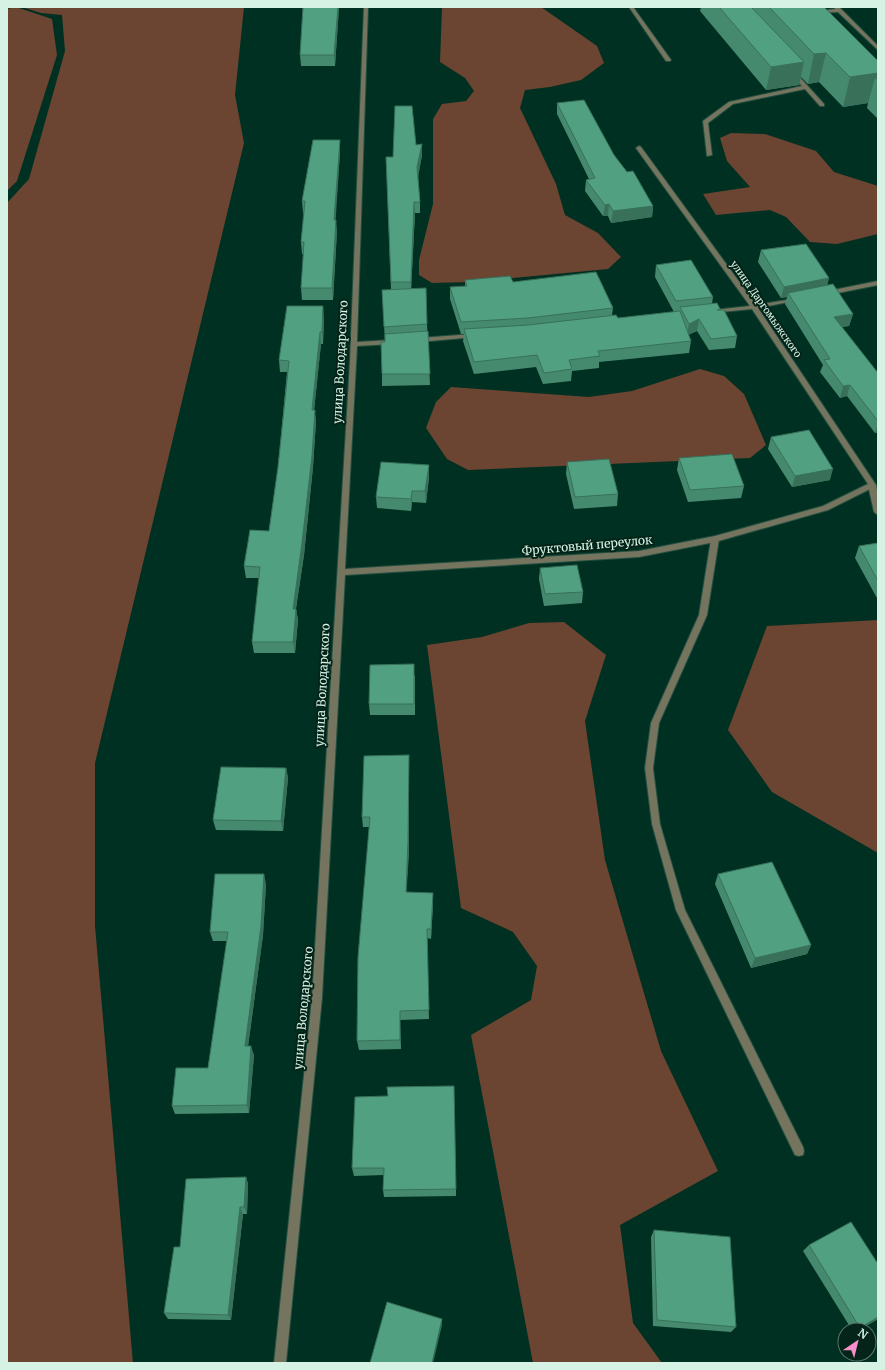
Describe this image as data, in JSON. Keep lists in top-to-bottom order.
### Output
{
  "streets": {
    "street": ["улица Даргомыжского", "улица Володарского", "Фруктовый переулок"]
  },
  "crossings": [
    ["улица Даргомыжского", "Фруктовый переулок"],
    ["улица Володарского", "Фруктовый переулок"]
  ],
  "north": "top right"
}
